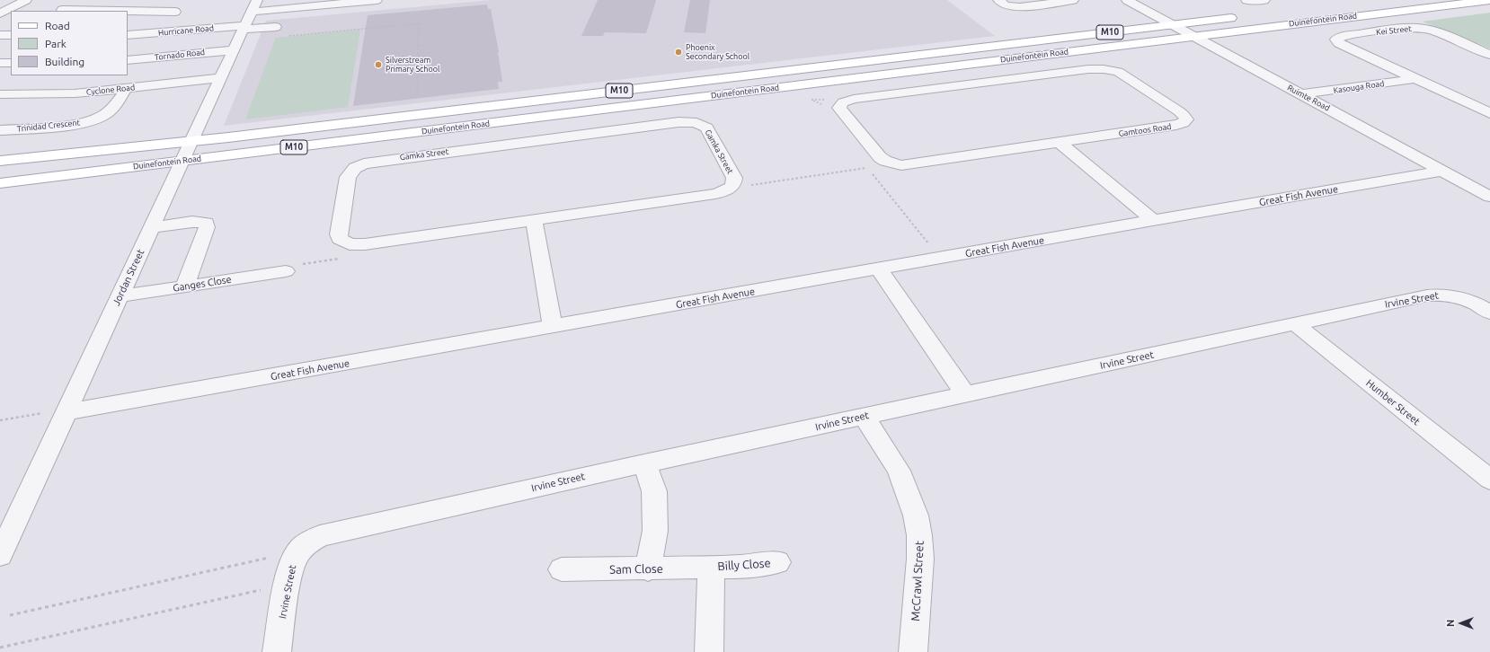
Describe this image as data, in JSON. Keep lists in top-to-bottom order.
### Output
{
  "streets": {
    "main road": ["Duinefontein Road", "M10"],
    "street": [
      "Hurricane Road",
      "Kei Street",
      "Tornado Road",
      "Kasouga Road",
      "Cyclone Road",
      "Ruimte Road",
      "Trinidad Crescent",
      "Gamtoos Road",
      "Gamka Street",
      "Great Fish Avenue",
      "Jordan Street",
      "Ganges Close",
      "Irvine Street",
      "Humber Street",
      "Billy Close",
      "Sam Close",
      "McCrawl Street"
    ]
  },
  "crossings": [
    ["Duinefontein Road", "Ruimte Road"],
    ["Duinefontein Road", "Jordan Street"],
    ["Hurricane Road", "Jordan Street"],
    ["Kei Street", "Kasouga Road"],
    ["Tornado Road", "Jordan Street"],
    ["Kasouga Road", "Ruimte Road"],
    ["Cyclone Road", "Trinidad Crescent"],
    ["Cyclone Road", "Jordan Street"],
    ["Ruimte Road", "Great Fish Avenue"],
    ["Great Fish Avenue", "Jordan Street"],
    ["Jordan Street", "Ganges Close"],
    ["Irvine Street", "Humber Street"],
    ["Irvine Street", "McCrawl Street"],
    ["Billy Close", "Sam Close"]
  ],
  "places": ["Phoenix Secondary School", "Silverstream Primary School"],
  "legend": ["Road", "Park", "Building"],
  "north": "left"
}
